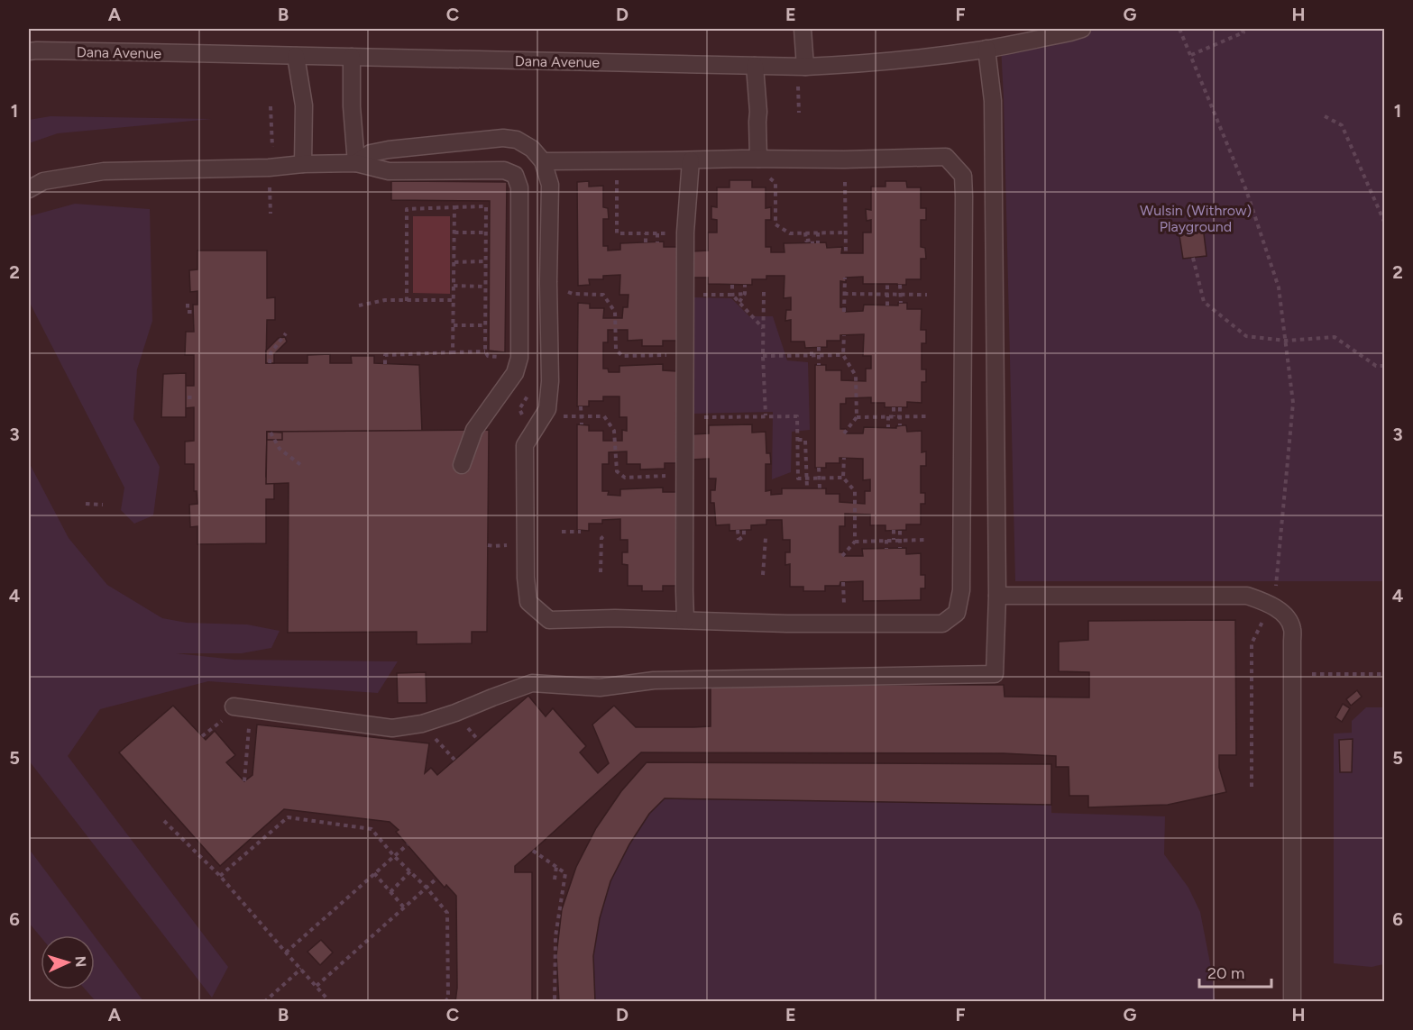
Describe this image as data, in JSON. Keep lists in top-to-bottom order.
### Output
{
  "streets": {
    "street": ["Dana Avenue"]
  },
  "parks": ["Wulsin (Withrow) Playground"],
  "scale_bar": "20 m",
  "north": "right",
  "grid": {
    "columns": [
      "A",
      "B",
      "C",
      "D",
      "E",
      "F",
      "G",
      "H"
    ],
    "rows": [
      "1",
      "2",
      "3",
      "4",
      "5",
      "6"
    ]
  }
}
